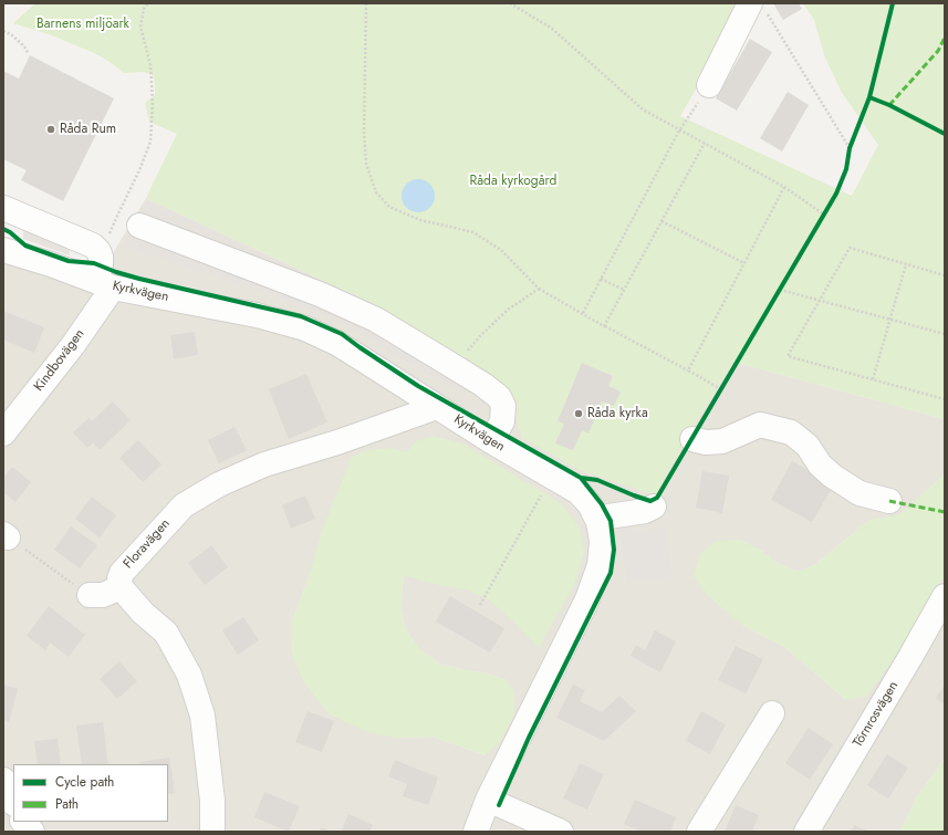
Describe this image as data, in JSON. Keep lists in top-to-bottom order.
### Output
{
  "streets": {
    "street": [
      "Kyrkvägen",
      "Kindbovägen",
      "Floravägen",
      "Törnrosvägen"
    ]
  },
  "crossings": [
    ["Kyrkvägen", "Kindbovägen"],
    ["Kyrkvägen", "Floravägen"]
  ],
  "parks": ["Barnens miljöark", "Råda kyrkogård"],
  "places": ["Råda Rum", "Råda kyrka"],
  "legend": ["Cycle path", "Path"]
}
